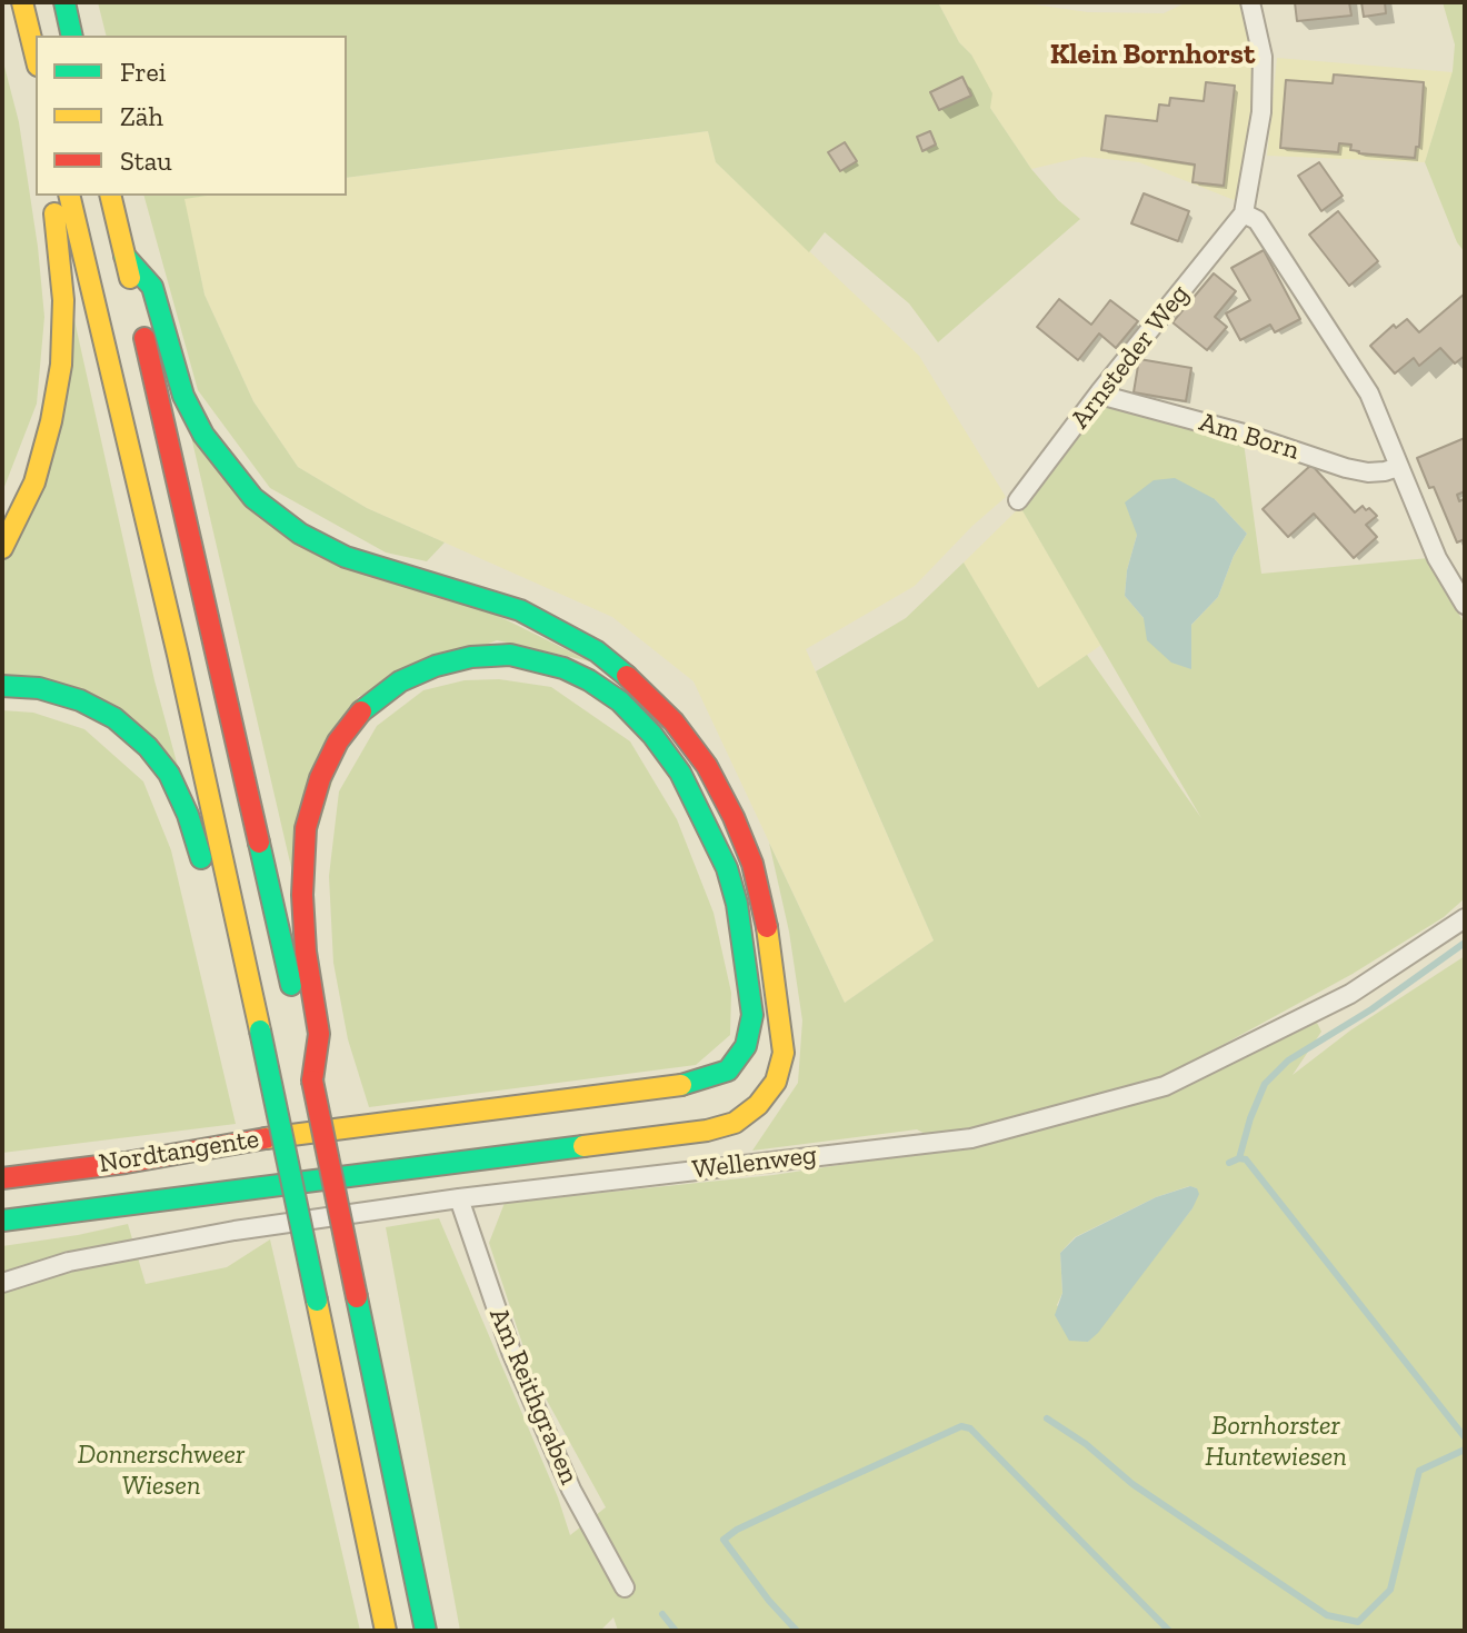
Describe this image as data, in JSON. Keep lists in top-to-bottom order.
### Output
{
  "streets": {
    "highway": ["Nordtangente"],
    "street": [
      "Arnsteder Weg",
      "Am Born",
      "Wellenweg",
      "Am Reithgraben"
    ]
  },
  "crossings": [
    ["Arnsteder Weg", "Am Born"],
    ["Wellenweg", "Am Reithgraben"]
  ],
  "districts": ["Klein Bornhorst"],
  "parks": ["Bornhorster Huntewiesen", "Donnerschweer Wiesen"],
  "legend": ["Frei", "Zäh", "Stau"]
}
